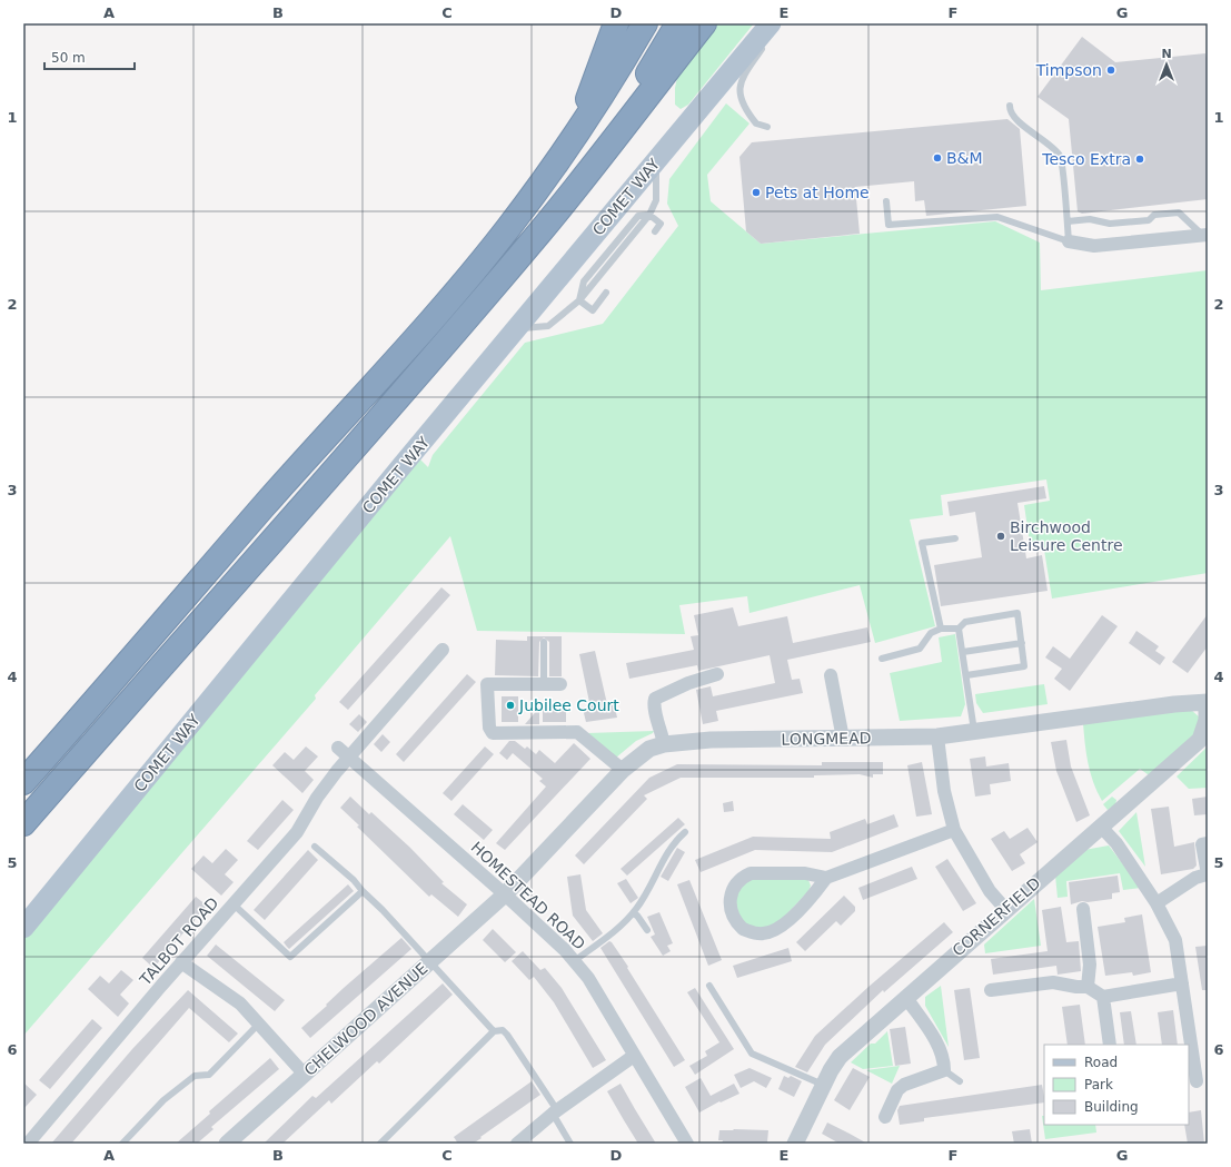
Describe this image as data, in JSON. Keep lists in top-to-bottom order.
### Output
{
  "streets": {
    "main road": ["COMET WAY"],
    "street": [
      "LONGMEAD",
      "HOMESTEAD ROAD",
      "CORNERFIELD",
      "TALBOT ROAD",
      "CHELWOOD AVENUE"
    ]
  },
  "crossings": [
    ["LONGMEAD", "HOMESTEAD ROAD"],
    ["LONGMEAD", "CORNERFIELD"],
    ["LONGMEAD", "CHELWOOD AVENUE"],
    ["HOMESTEAD ROAD", "TALBOT ROAD"],
    ["HOMESTEAD ROAD", "CHELWOOD AVENUE"]
  ],
  "places": [
    "Timpson",
    "B&M",
    "Tesco Extra",
    "Pets at Home",
    "Birchwood Leisure Centre",
    "Jubilee Court"
  ],
  "legend": ["Road", "Park", "Building"],
  "scale_bar": "50 m",
  "north": "top",
  "grid": {
    "columns": [
      "A",
      "B",
      "C",
      "D",
      "E",
      "F",
      "G"
    ],
    "rows": [
      "1",
      "2",
      "3",
      "4",
      "5",
      "6"
    ]
  }
}
